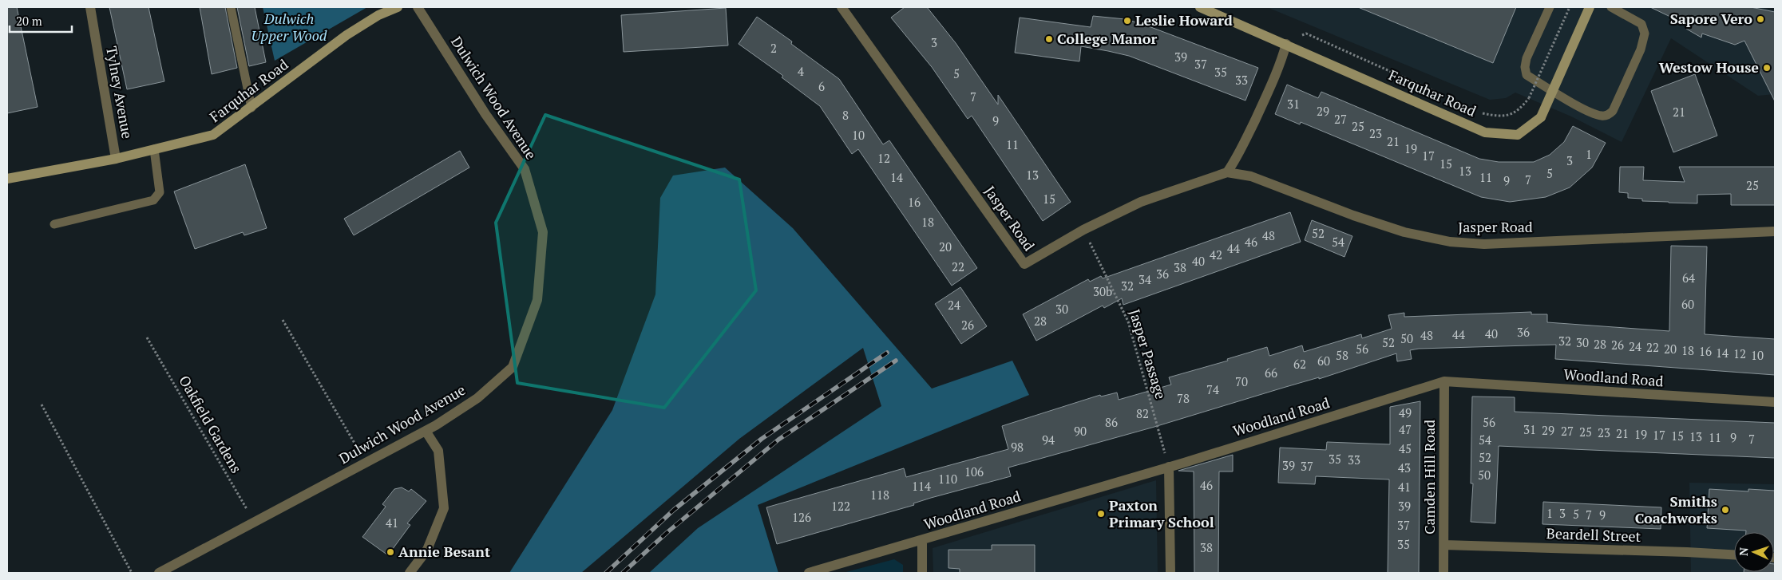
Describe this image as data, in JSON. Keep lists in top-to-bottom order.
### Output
{
  "streets": {
    "street": [
      "Farquhar Road",
      "Tylney Avenue",
      "Dulwich Wood Avenue",
      "Jasper Road",
      "Woodland Road",
      "Camden Hill Road",
      "Beardell Street"
    ],
    "path": ["Jasper Passage", "Oakfield Gardens"]
  },
  "crossings": [
    ["Farquhar Road", "Tylney Avenue"],
    ["Dulwich Wood Avenue", "Oakfield Gardens"],
    ["Jasper Road", "Jasper Passage"],
    ["Jasper Passage", "Woodland Road"],
    ["Woodland Road", "Camden Hill Road"],
    ["Camden Hill Road", "Beardell Street"]
  ],
  "parks": ["Dulwich Upper Wood"],
  "places": [
    "Sapore Vero",
    "Leslie Howard",
    "College Manor",
    "Westow House",
    "Smiths Coachworks",
    "Paxton Primary School",
    "Annie Besant"
  ],
  "house_numbers": [
    "3",
    "2",
    "39",
    "37",
    "4",
    "35",
    "5",
    "33",
    "6",
    "7",
    "31",
    "29",
    "21",
    "8",
    "27",
    "9",
    "25",
    "23",
    "10",
    "21",
    "11",
    "19",
    "1",
    "17",
    "12",
    "3",
    "15",
    "13",
    "5",
    "13",
    "14",
    "11",
    "7",
    "9",
    "25",
    "15",
    "16",
    "18",
    "52",
    "48",
    "46",
    "54",
    "20",
    "44",
    "42",
    "40",
    "22",
    "38",
    "36",
    "64",
    "34",
    "32",
    "30b",
    "60",
    "24",
    "30",
    "28",
    "26",
    "36",
    "40",
    "44",
    "48",
    "50",
    "32",
    "52",
    "30",
    "28",
    "26",
    "24",
    "22",
    "56",
    "20",
    "18",
    "16",
    "14",
    "12",
    "58",
    "10",
    "60",
    "62",
    "66",
    "70",
    "74",
    "78",
    "49",
    "82",
    "86",
    "56",
    "47",
    "31",
    "29",
    "90",
    "27",
    "25",
    "23",
    "21",
    "19",
    "17",
    "15",
    "13",
    "11",
    "9",
    "7",
    "94",
    "54",
    "98",
    "45",
    "52",
    "35",
    "33",
    "39",
    "37",
    "43",
    "106",
    "50",
    "110",
    "46",
    "114",
    "41",
    "118",
    "122",
    "39",
    "1",
    "3",
    "5",
    "7",
    "9",
    "126",
    "41",
    "37",
    "35",
    "38"
  ],
  "scale_bar": "20 m",
  "north": "left"
}
